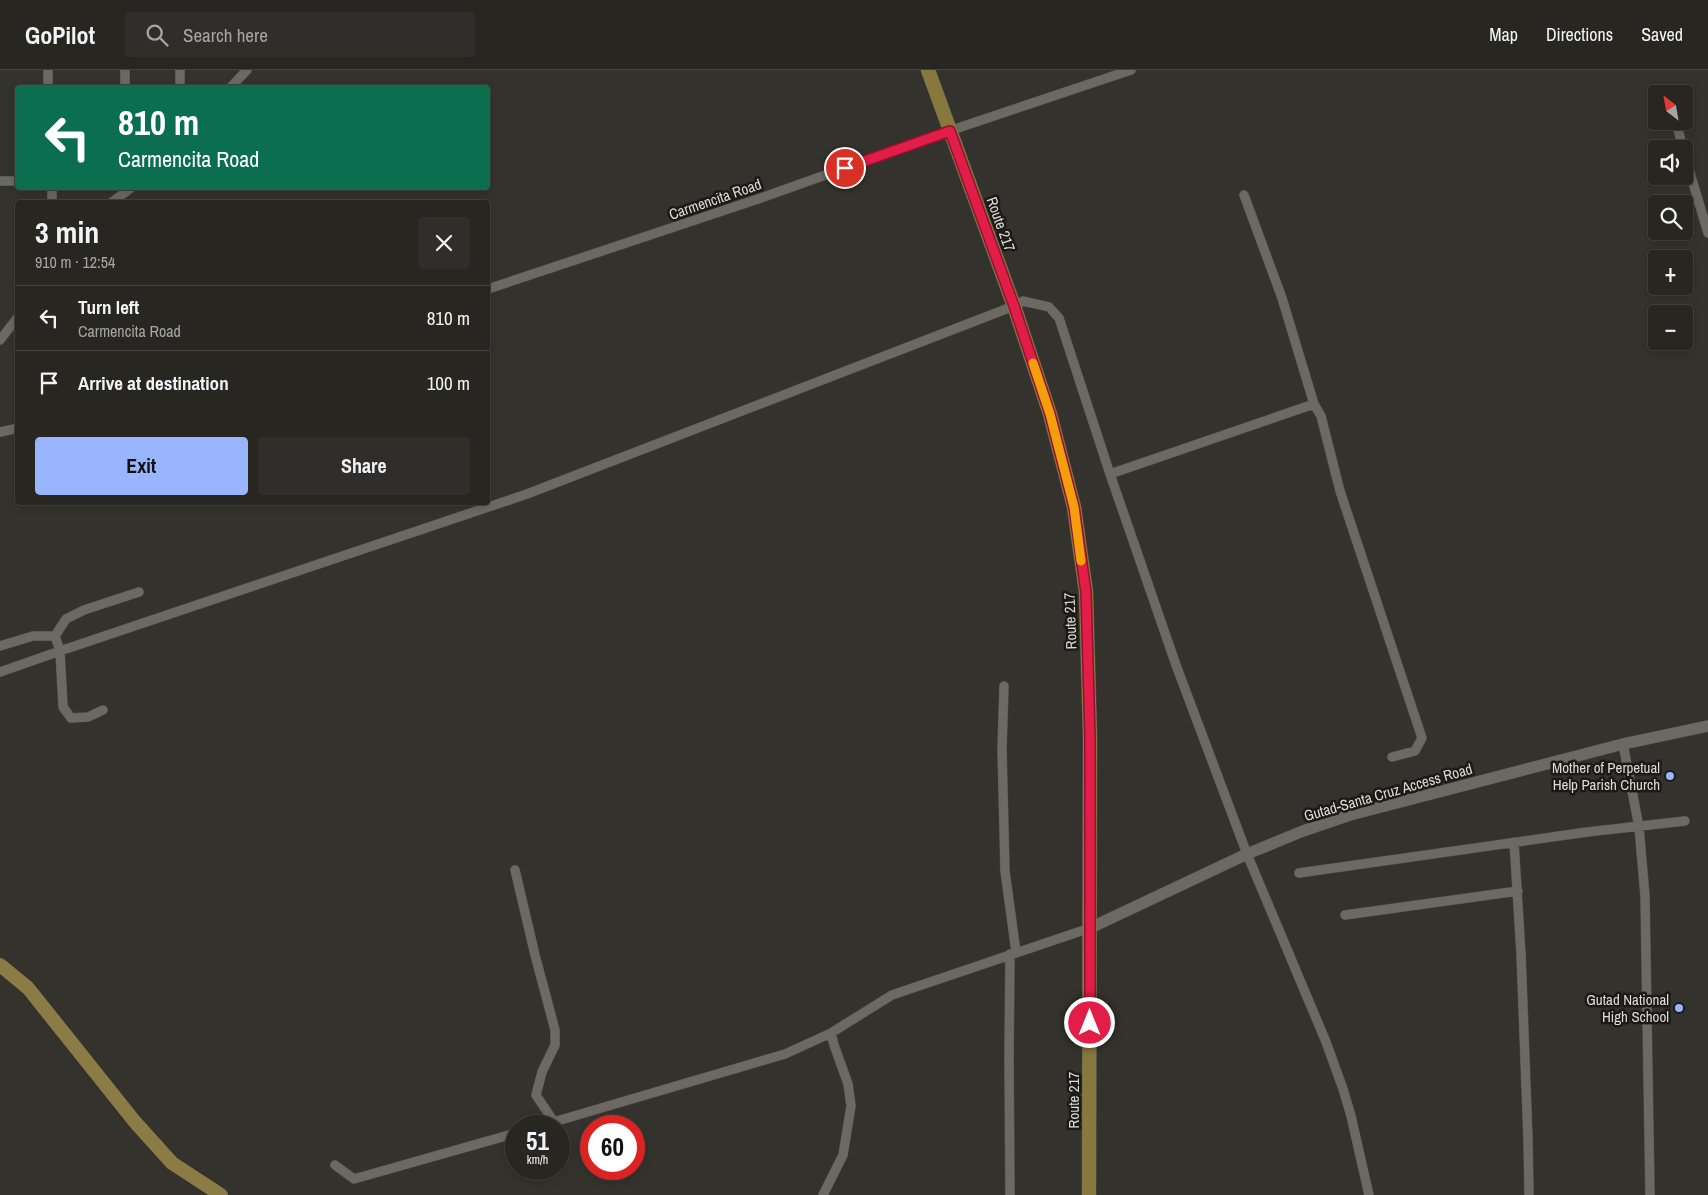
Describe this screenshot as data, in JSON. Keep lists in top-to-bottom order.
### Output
{
  "streets": {
    "main road": ["Route 217", "Gutad-Santa Cruz Access Road"],
    "street": ["Carmencita Road"]
  },
  "crossings": [
    ["Carmencita Road", "Route 217"],
    ["Route 217", "Gutad-Santa Cruz Access Road"]
  ],
  "places": ["Mother of Perpetual Help Parish Church", "Gutad National High School"],
  "north": "top left",
  "page": {
    "header": "GoPilot",
    "search": "Search here",
    "nav": ["Map", "Directions", "Saved"],
    "map_buttons": ["+", "−"],
    "turn": ["810 m", "Carmencita Road"],
    "heading": ["3 min", "910 m · 12:54"],
    "list": [
      {
        "name": "Turn left",
        "note": "Carmencita Road",
        "value": "810 m"
      },
      {
        "name": "Arrive at destination",
        "value": "100 m"
      }
    ],
    "buttons": ["Exit", "Share"],
    "speed": "51 km/h",
    "limit": "60"
  }
}
